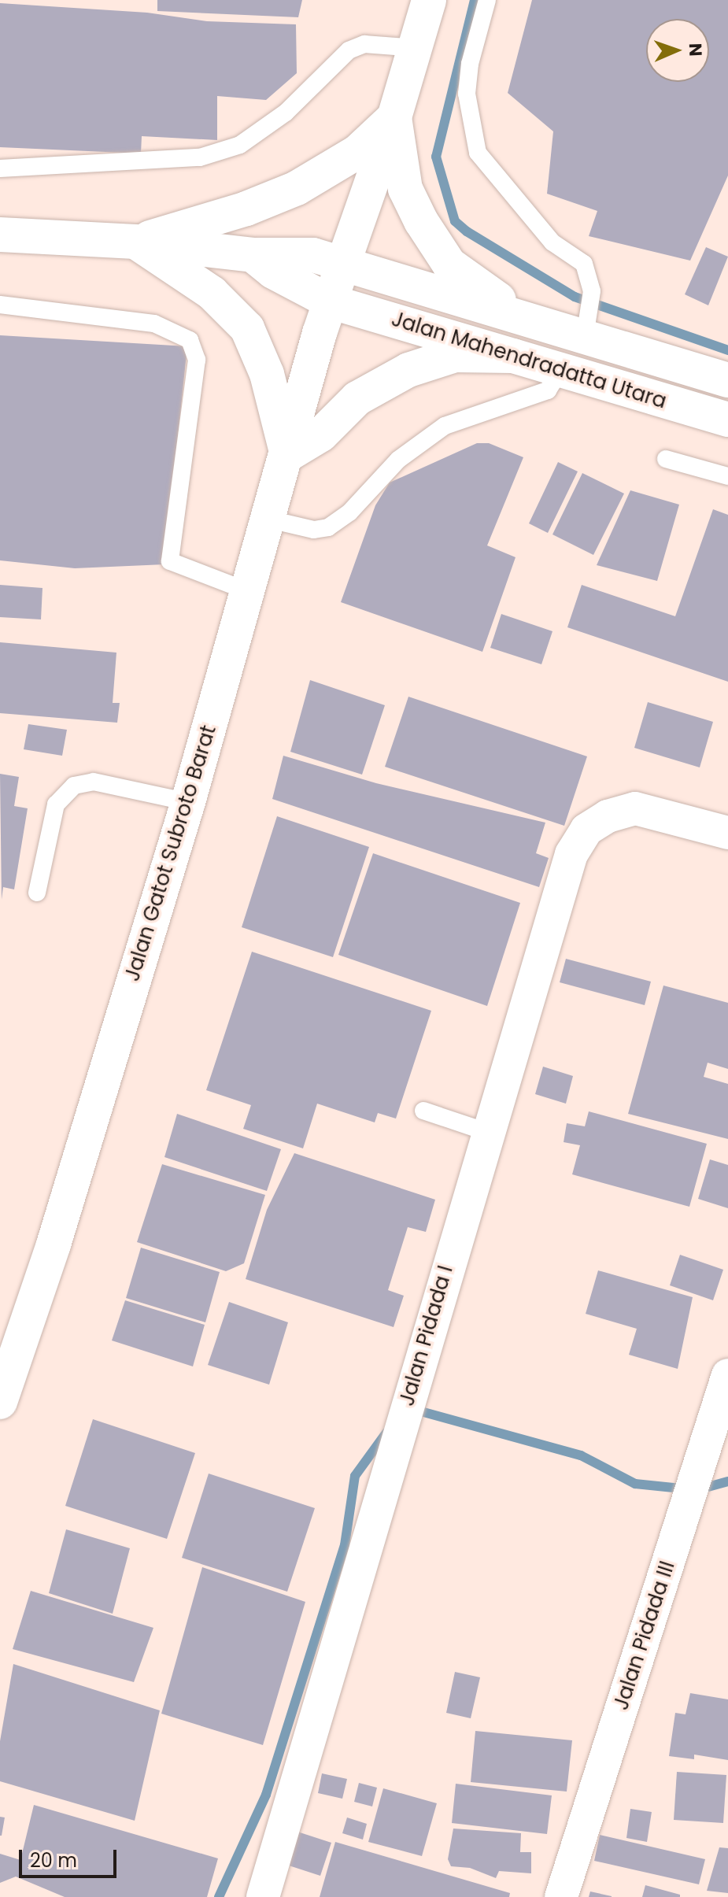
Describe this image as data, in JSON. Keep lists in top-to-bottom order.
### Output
{
  "streets": {
    "main road": ["Jalan Mahendradatta Utara", "Jalan Gatot Subroto Barat"],
    "street": ["Jalan Pidada I", "Jalan Pidada III"]
  },
  "crossings": [
    ["Jalan Mahendradatta Utara", "Jalan Gatot Subroto Barat"]
  ],
  "scale_bar": "20 m",
  "north": "right"
}
